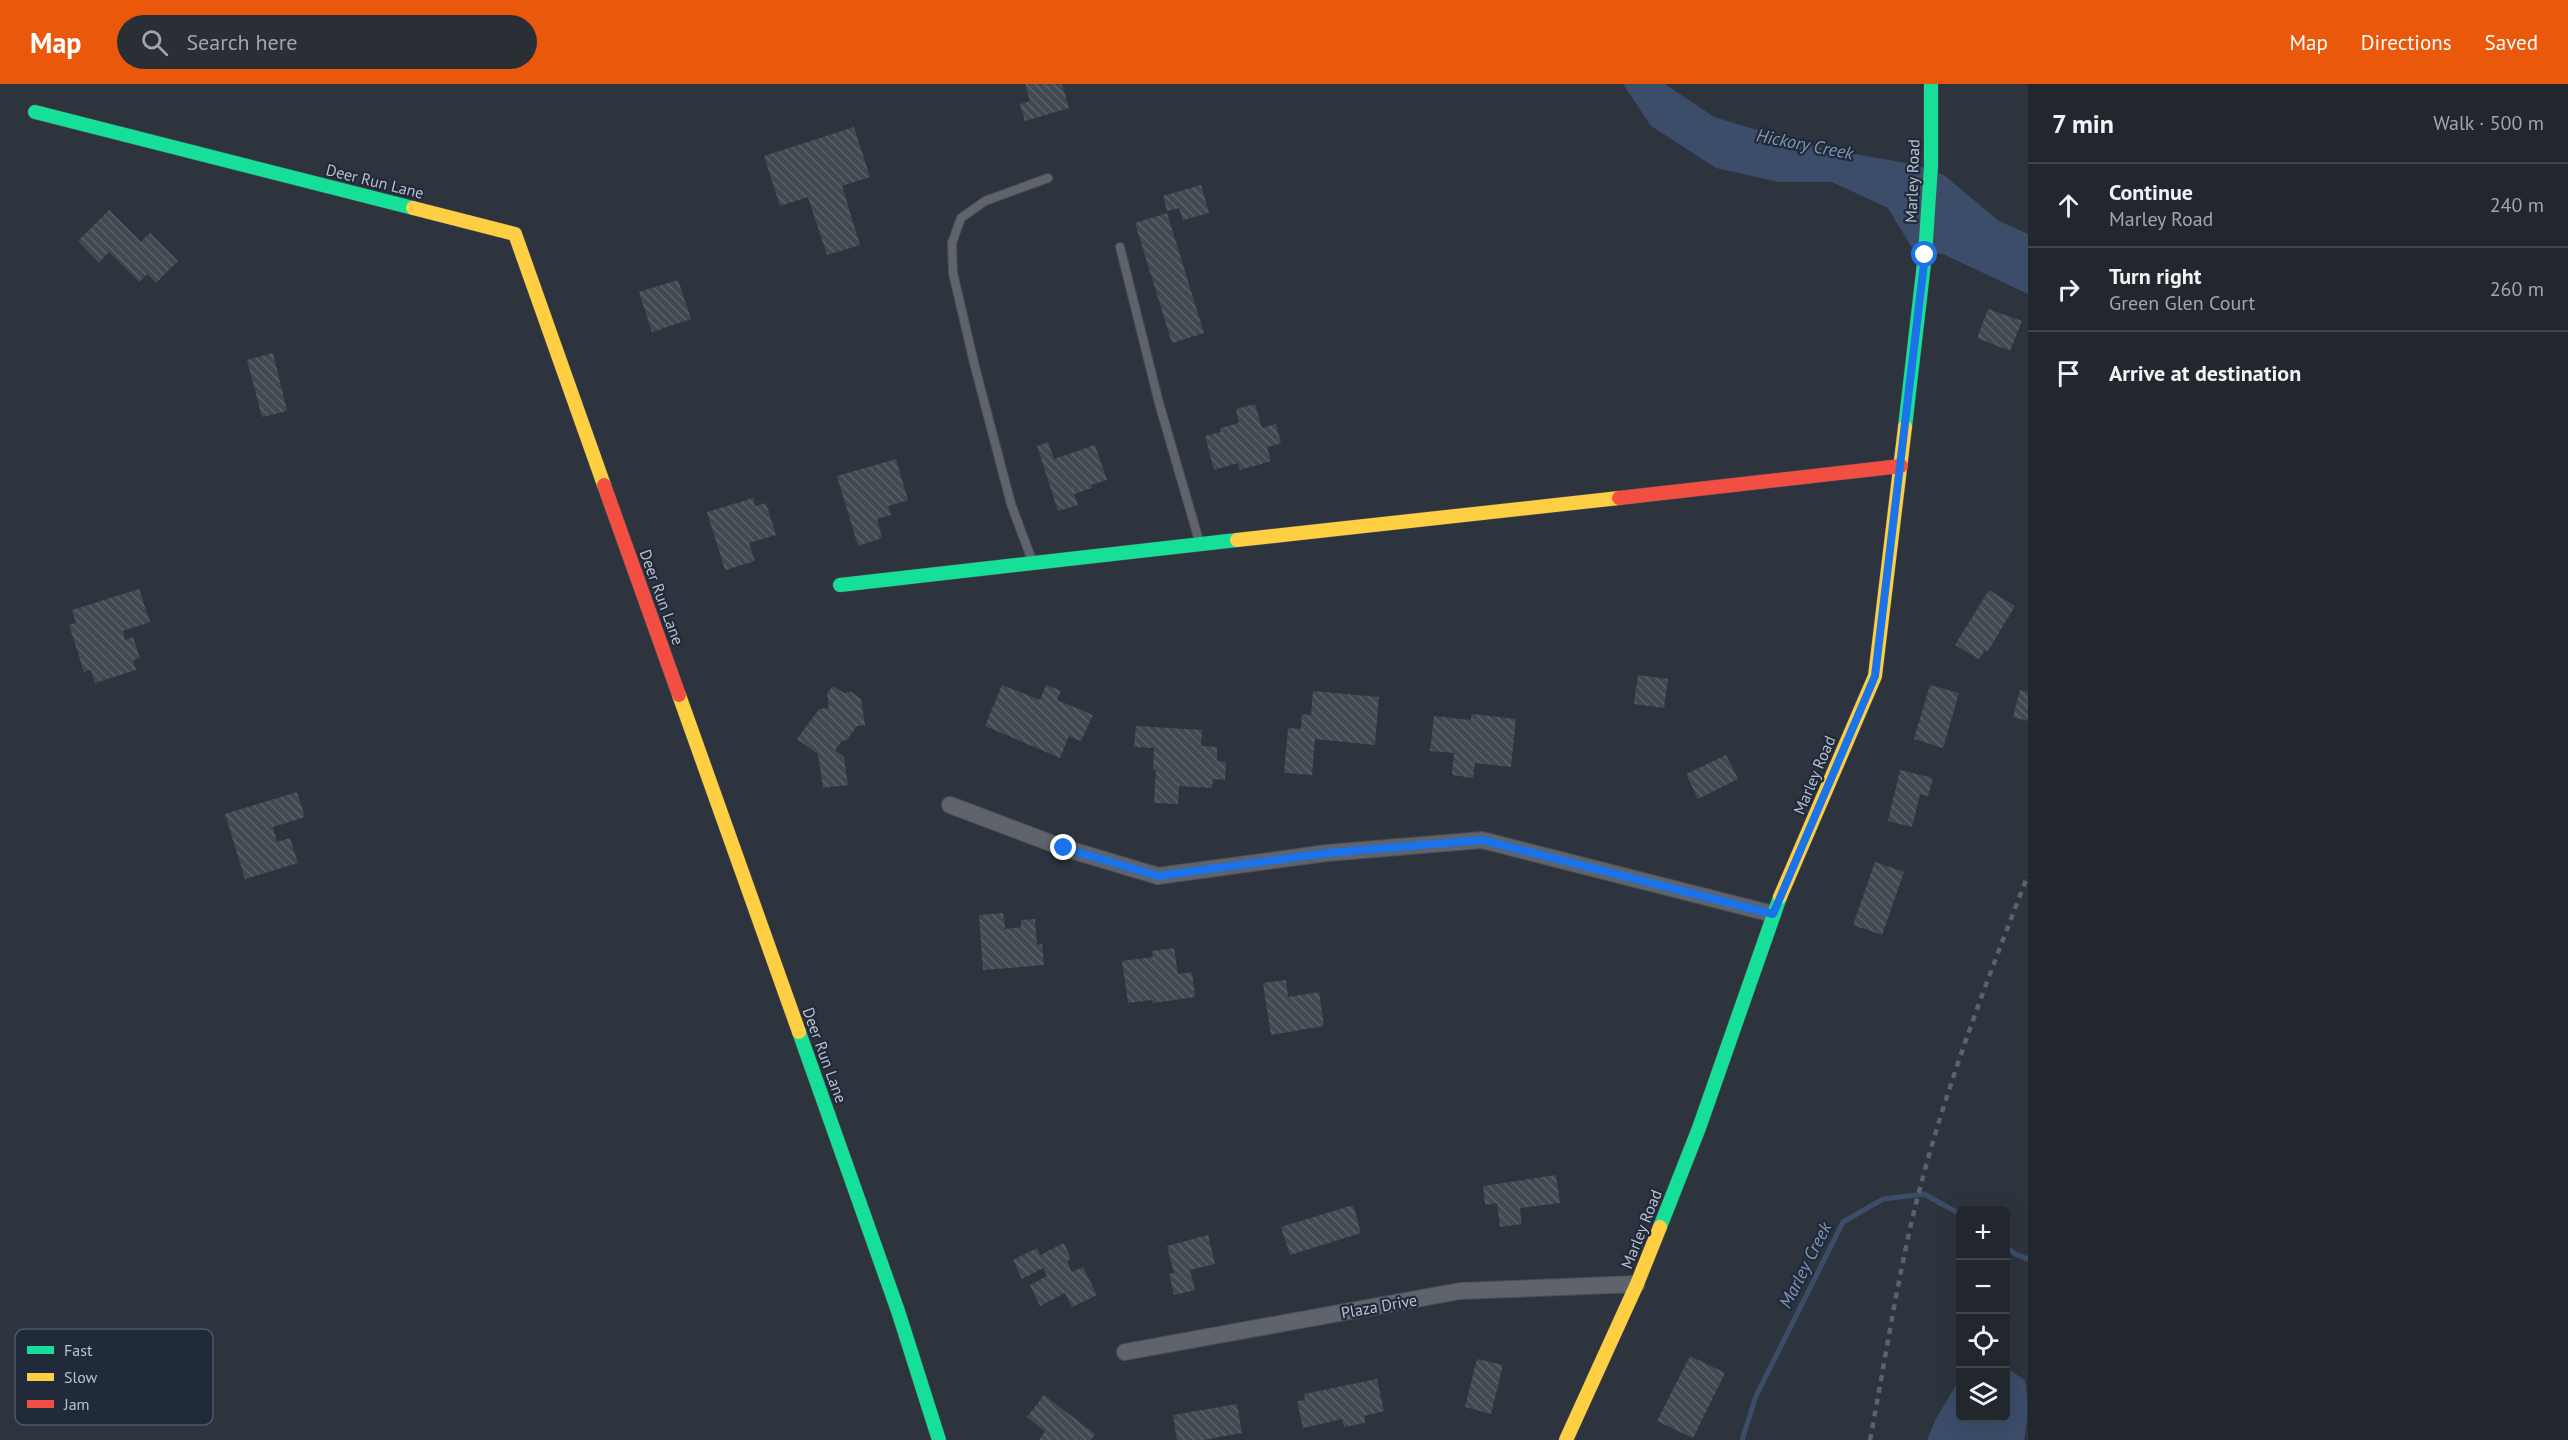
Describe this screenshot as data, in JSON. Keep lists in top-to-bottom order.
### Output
{
  "streets": {
    "street": ["Deer Run Lane", "Marley Road", "Plaza Drive"]
  },
  "crossings": [
    ["Marley Road", "Plaza Drive"]
  ],
  "water": ["Hickory Creek", "Marley Creek"],
  "legend": ["Fast", "Slow", "Jam"],
  "page": {
    "header": "Map",
    "search": "Search here",
    "nav": ["Map", "Directions", "Saved"],
    "heading": ["7 min", "Walk · 500 m"],
    "list": [
      ["Continue", "Marley Road", "240 m"],
      ["Turn right", "Green Glen Court", "260 m"],
      "Arrive at destination"
    ],
    "map_buttons": ["+", "−"]
  }
}
